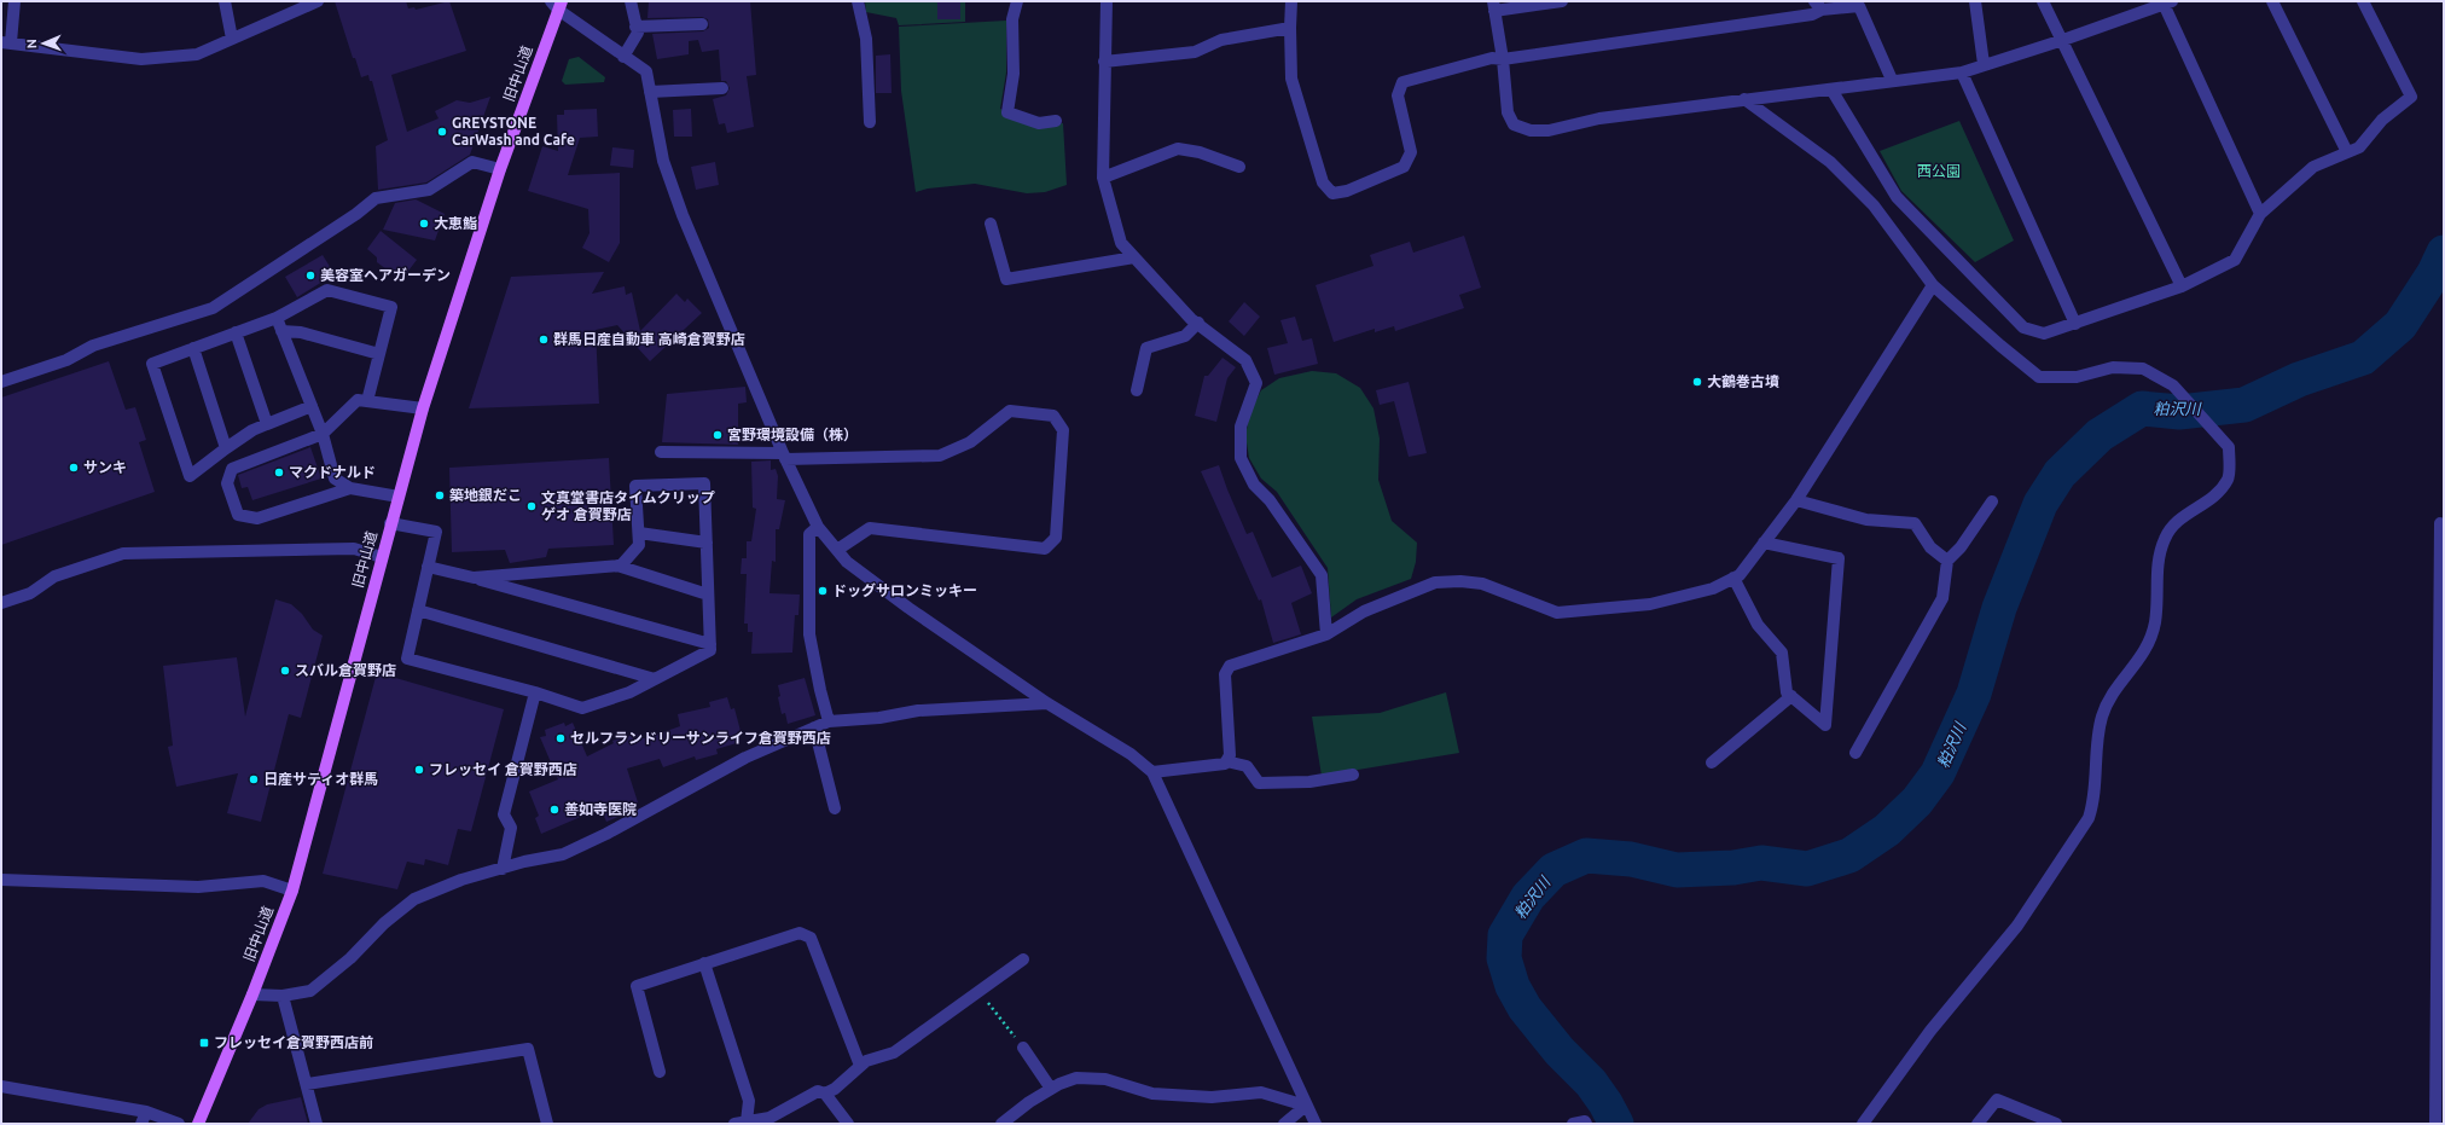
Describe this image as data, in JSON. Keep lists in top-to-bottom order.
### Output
{
  "streets": {
    "main road": ["旧中山道"]
  },
  "water": ["粕沢川"],
  "parks": ["西公園"],
  "places": {
    "other": [
      "GREYSTONE CarWash and Cafe",
      "大恵鮨",
      "美容室ヘアガーデン",
      "群馬日産自動車 高崎倉賀野店",
      "大鶴巻古墳",
      "宮野環境設備（株）",
      "サンキ",
      "マクドナルド",
      "築地銀だこ",
      "文真堂書店タイムクリップ ゲオ 倉賀野店",
      "ドッグサロンミッキー",
      "スバル倉賀野店",
      "セルフランドリーサンライフ倉賀野西店",
      "フレッセイ 倉賀野西店",
      "日産サティオ群馬",
      "善如寺医院"
    ],
    "transit": ["フレッセイ倉賀野西店前"]
  },
  "north": "left"
}
